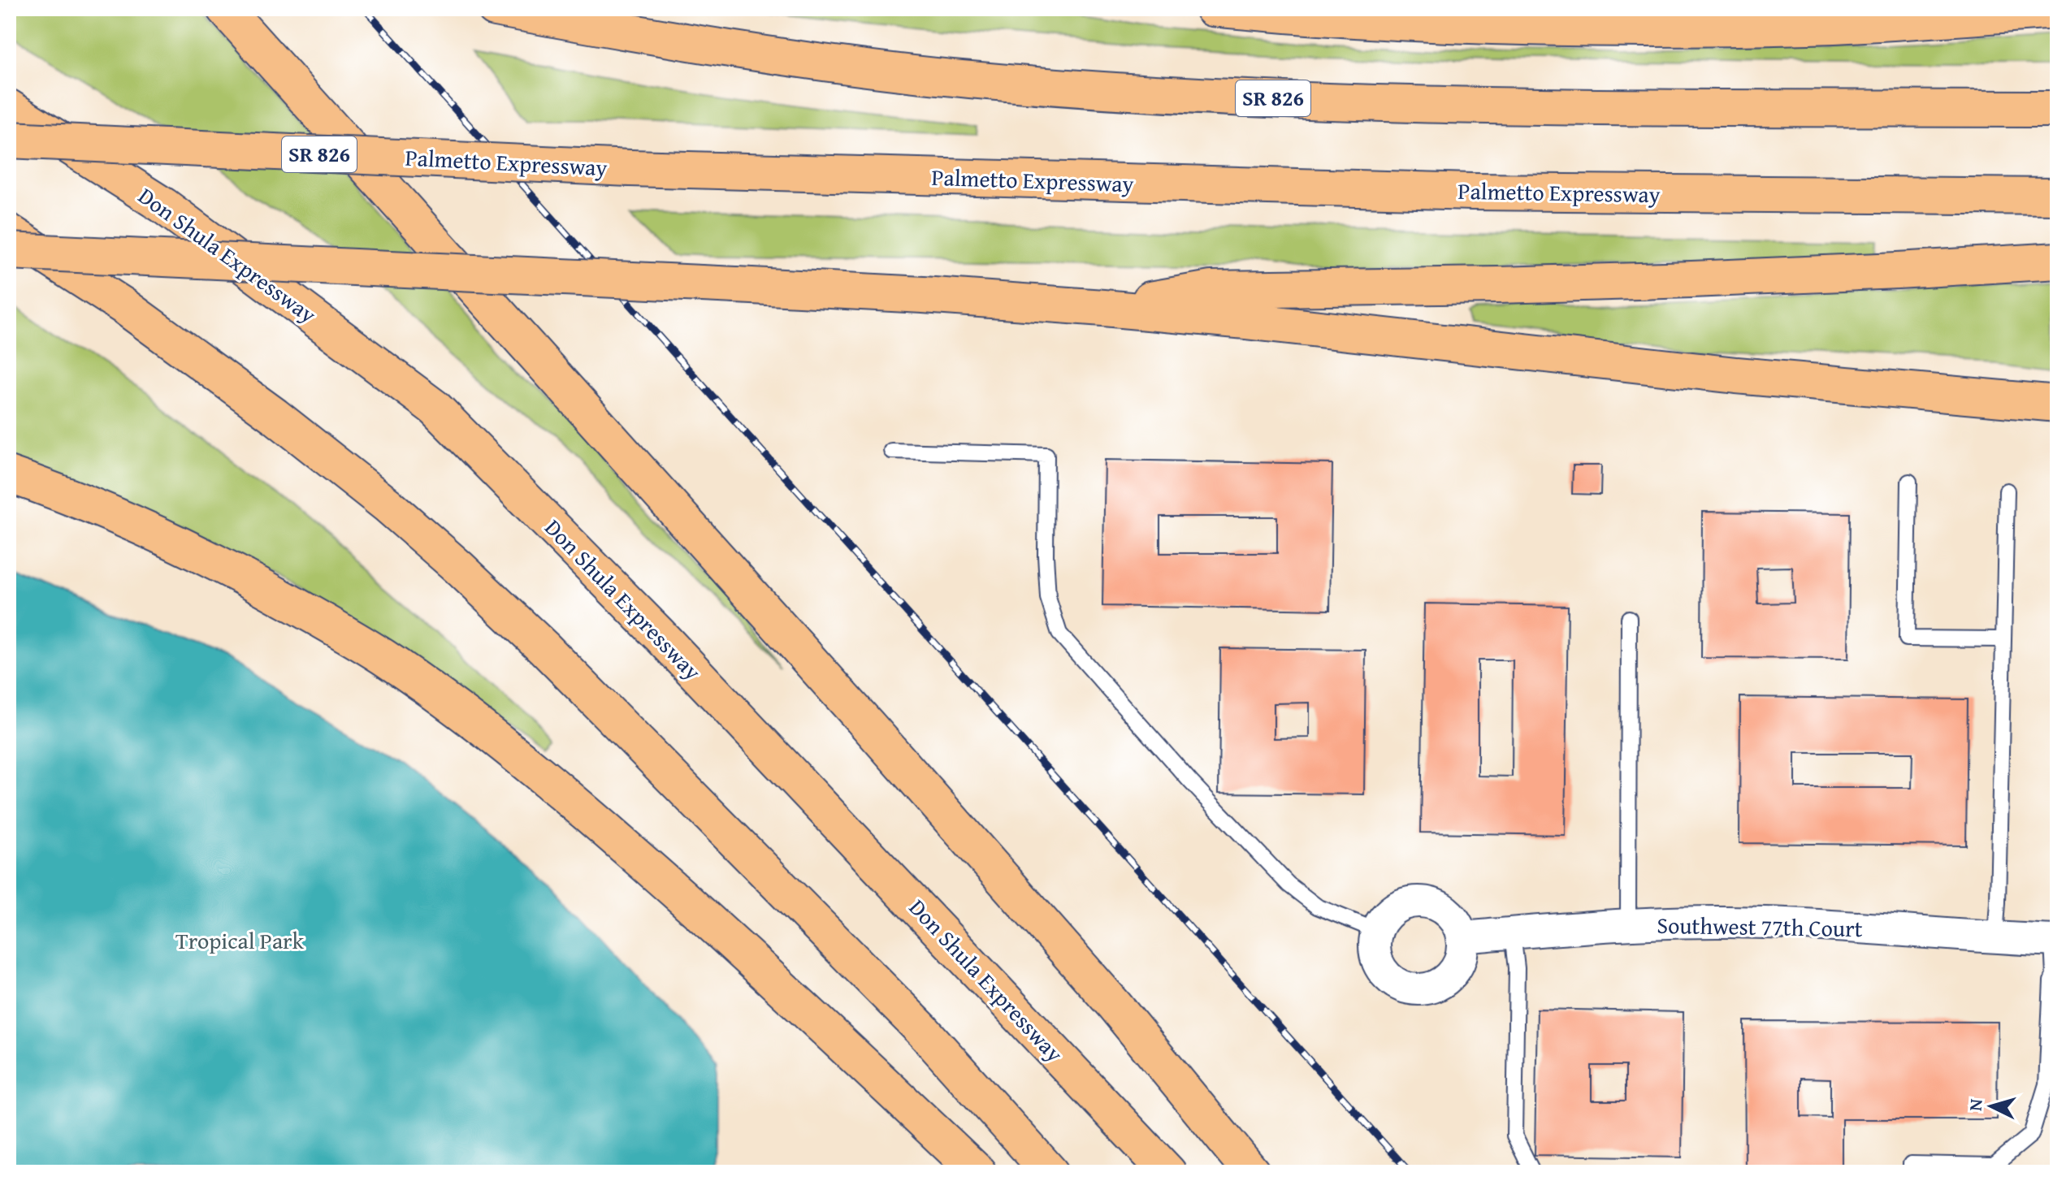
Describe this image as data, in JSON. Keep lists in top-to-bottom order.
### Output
{
  "streets": {
    "highway": ["SR 826", "Palmetto Expressway", "Don Shula Expressway"],
    "street": ["Southwest 77th Court"]
  },
  "parks": ["Tropical Park"],
  "north": "left"
}
